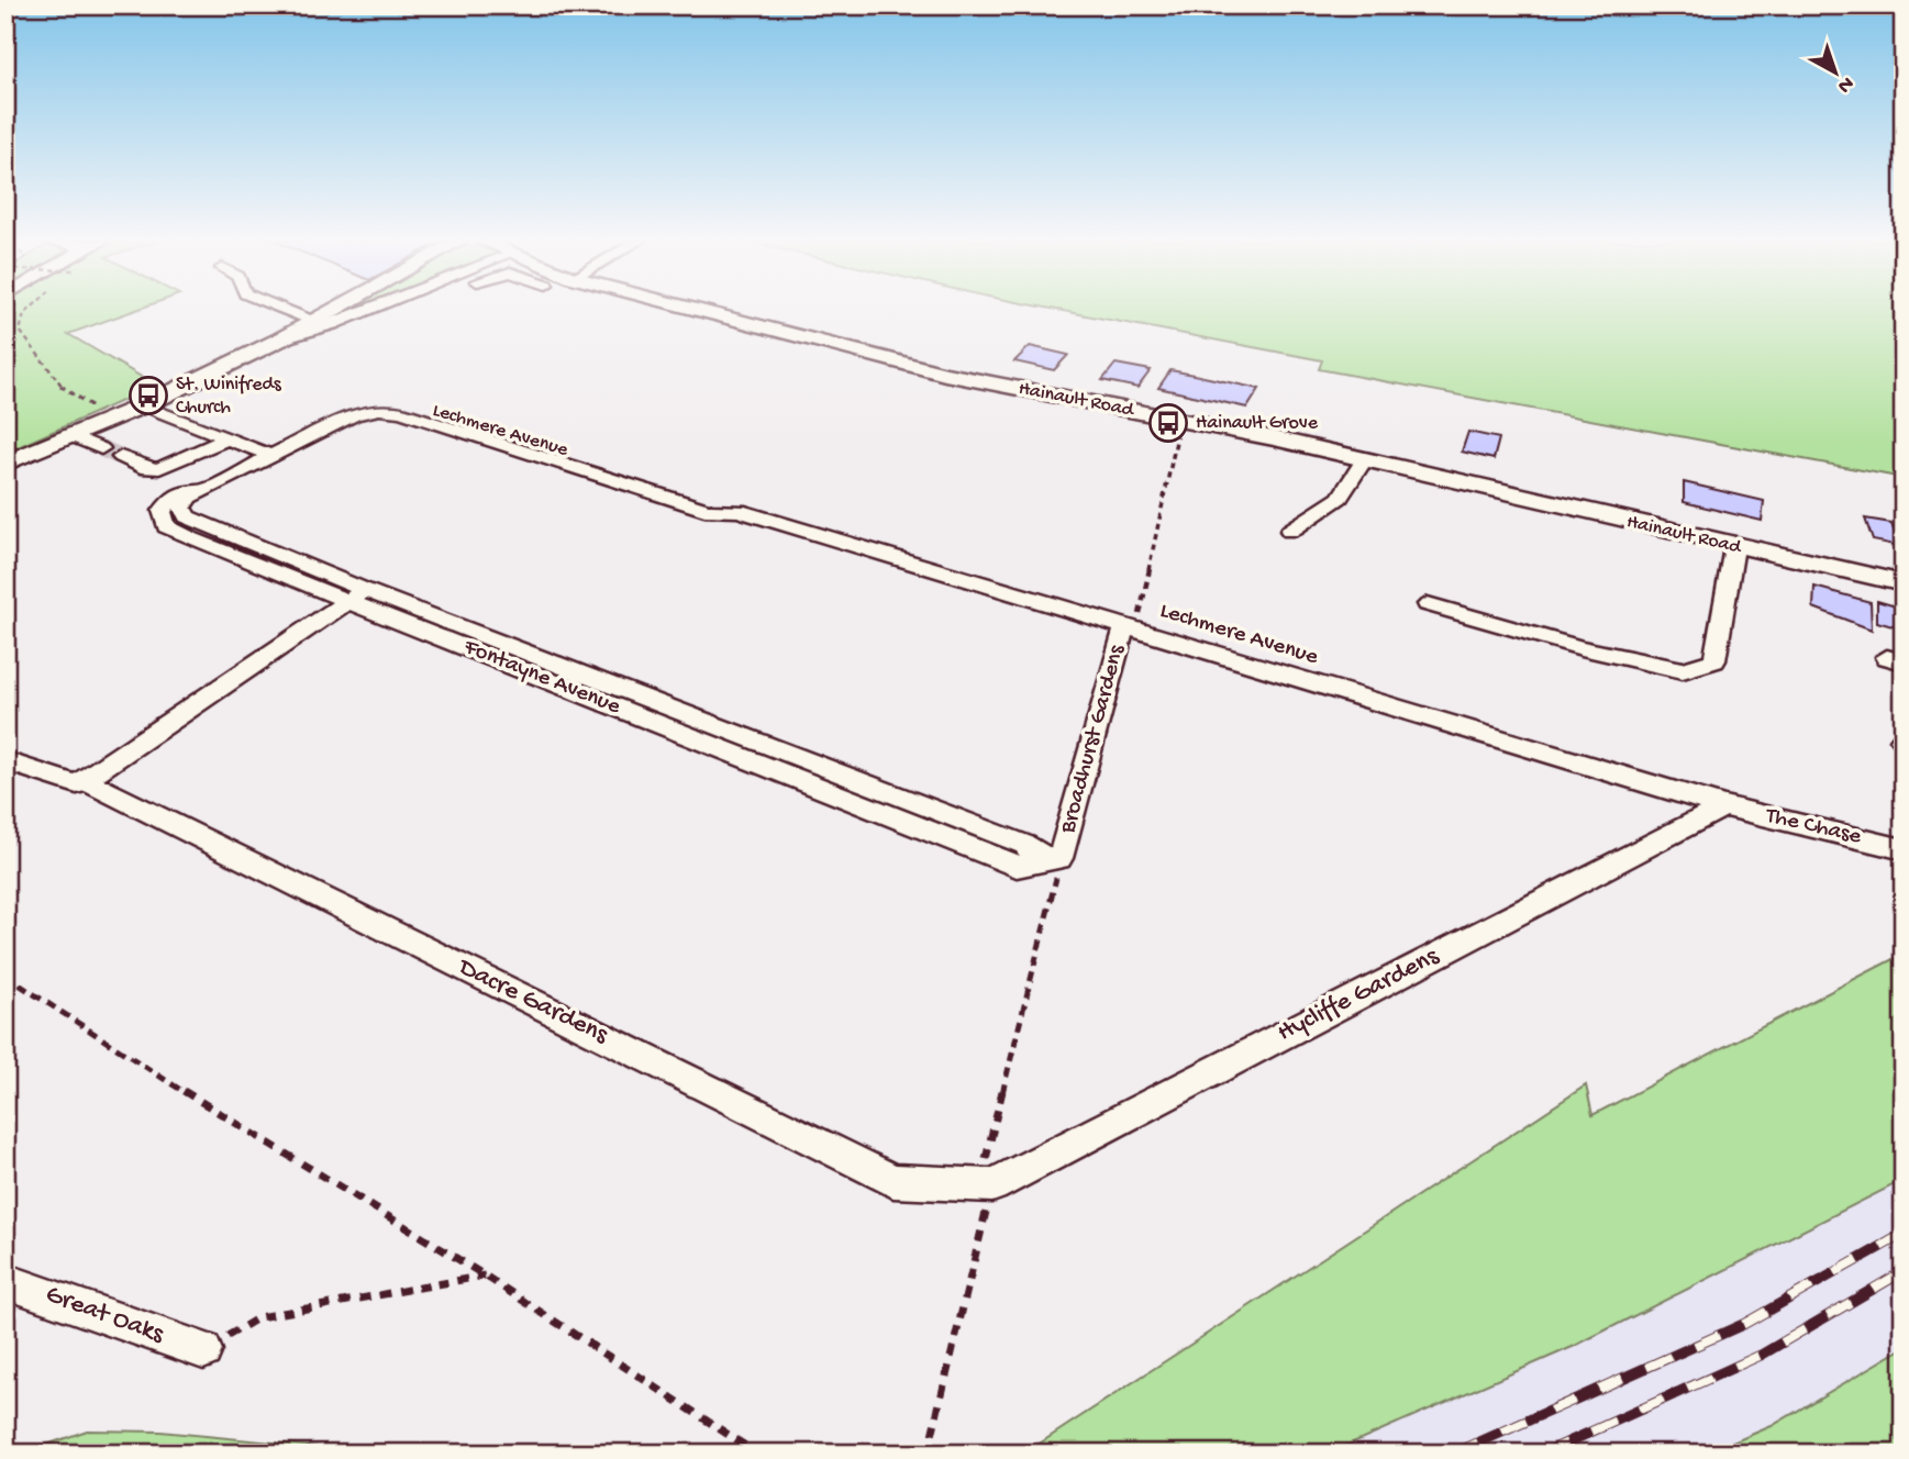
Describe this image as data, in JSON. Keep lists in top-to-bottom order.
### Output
{
  "streets": {
    "main road": ["Hainault Road"],
    "street": [
      "Lechmere Avenue",
      "Fontayne Avenue",
      "Broadhurst Gardens",
      "The Chase",
      "Hycliffe Gardens",
      "Dacre Gardens",
      "Great Oaks"
    ]
  },
  "crossings": [
    ["Lechmere Avenue", "Fontayne Avenue"],
    ["Lechmere Avenue", "Broadhurst Gardens"],
    ["Lechmere Avenue", "The Chase"],
    ["Lechmere Avenue", "Hycliffe Gardens"],
    ["Fontayne Avenue", "Broadhurst Gardens"],
    ["The Chase", "Hycliffe Gardens"],
    ["Hycliffe Gardens", "Dacre Gardens"]
  ],
  "places": {
    "bus stop": ["St. Winifreds Church", "Hainault Grove"]
  },
  "north": "bottom right"
}
